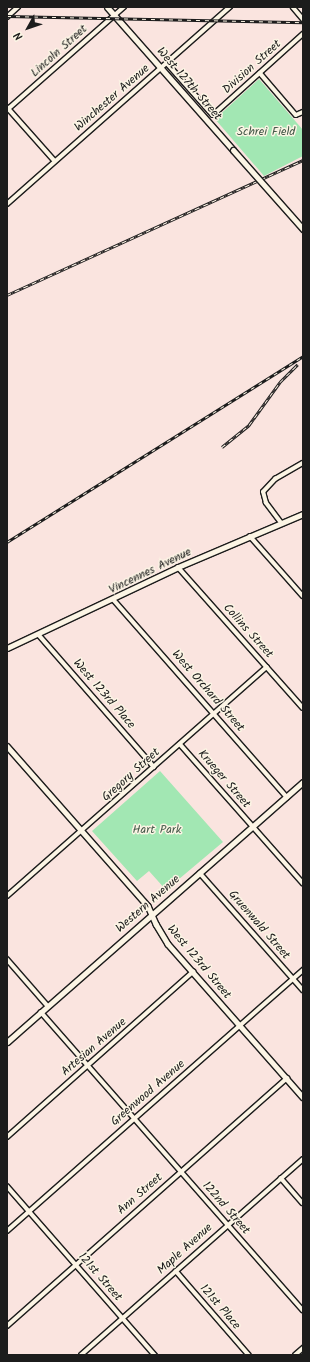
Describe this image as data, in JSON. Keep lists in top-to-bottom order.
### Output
{
  "streets": {
    "main road": ["West 127th Street", "Vincennes Avenue", "Western Avenue"],
    "street": [
      "Lincoln Street",
      "Division Street",
      "Winchester Avenue",
      "Collins Street",
      "West Orchard Street",
      "West 123rd Place",
      "Gregory Street",
      "Krueger Street",
      "Gruenwald Street",
      "West 123rd Street",
      "Artesian Avenue",
      "Greenwood Avenue",
      "Ann Street",
      "122nd Street",
      "Maple Avenue",
      "121st Street",
      "121st Place"
    ]
  },
  "crossings": [
    ["Lincoln Street", "West 127th Street"],
    ["Division Street", "Winchester Avenue"],
    ["West 127th Street", "Winchester Avenue"],
    ["Vincennes Avenue", "Collins Street"],
    ["Vincennes Avenue", "West Orchard Street"],
    ["Vincennes Avenue", "West 123rd Place"],
    ["Collins Street", "Gregory Street"],
    ["West Orchard Street", "Gregory Street"],
    ["West Orchard Street", "Western Avenue"],
    ["West 123rd Place", "Gregory Street"],
    ["Gregory Street", "Krueger Street"],
    ["Gregory Street", "West 123rd Street"],
    ["Krueger Street", "Western Avenue"],
    ["Western Avenue", "Gruenwald Street"],
    ["Western Avenue", "West 123rd Street"],
    ["Western Avenue", "122nd Street"],
    ["Gruenwald Street", "Greenwood Avenue"],
    ["West 123rd Street", "Artesian Avenue"],
    ["West 123rd Street", "Greenwood Avenue"],
    ["West 123rd Street", "Ann Street"],
    ["Artesian Avenue", "122nd Street"],
    ["Greenwood Avenue", "122nd Street"],
    ["Greenwood Avenue", "121st Street"],
    ["Ann Street", "122nd Street"],
    ["Ann Street", "121st Street"],
    ["122nd Street", "Maple Avenue"],
    ["Maple Avenue", "121st Street"],
    ["Maple Avenue", "121st Place"]
  ],
  "parks": ["Schrei Field", "Hart Park"],
  "north": "bottom left"
}
